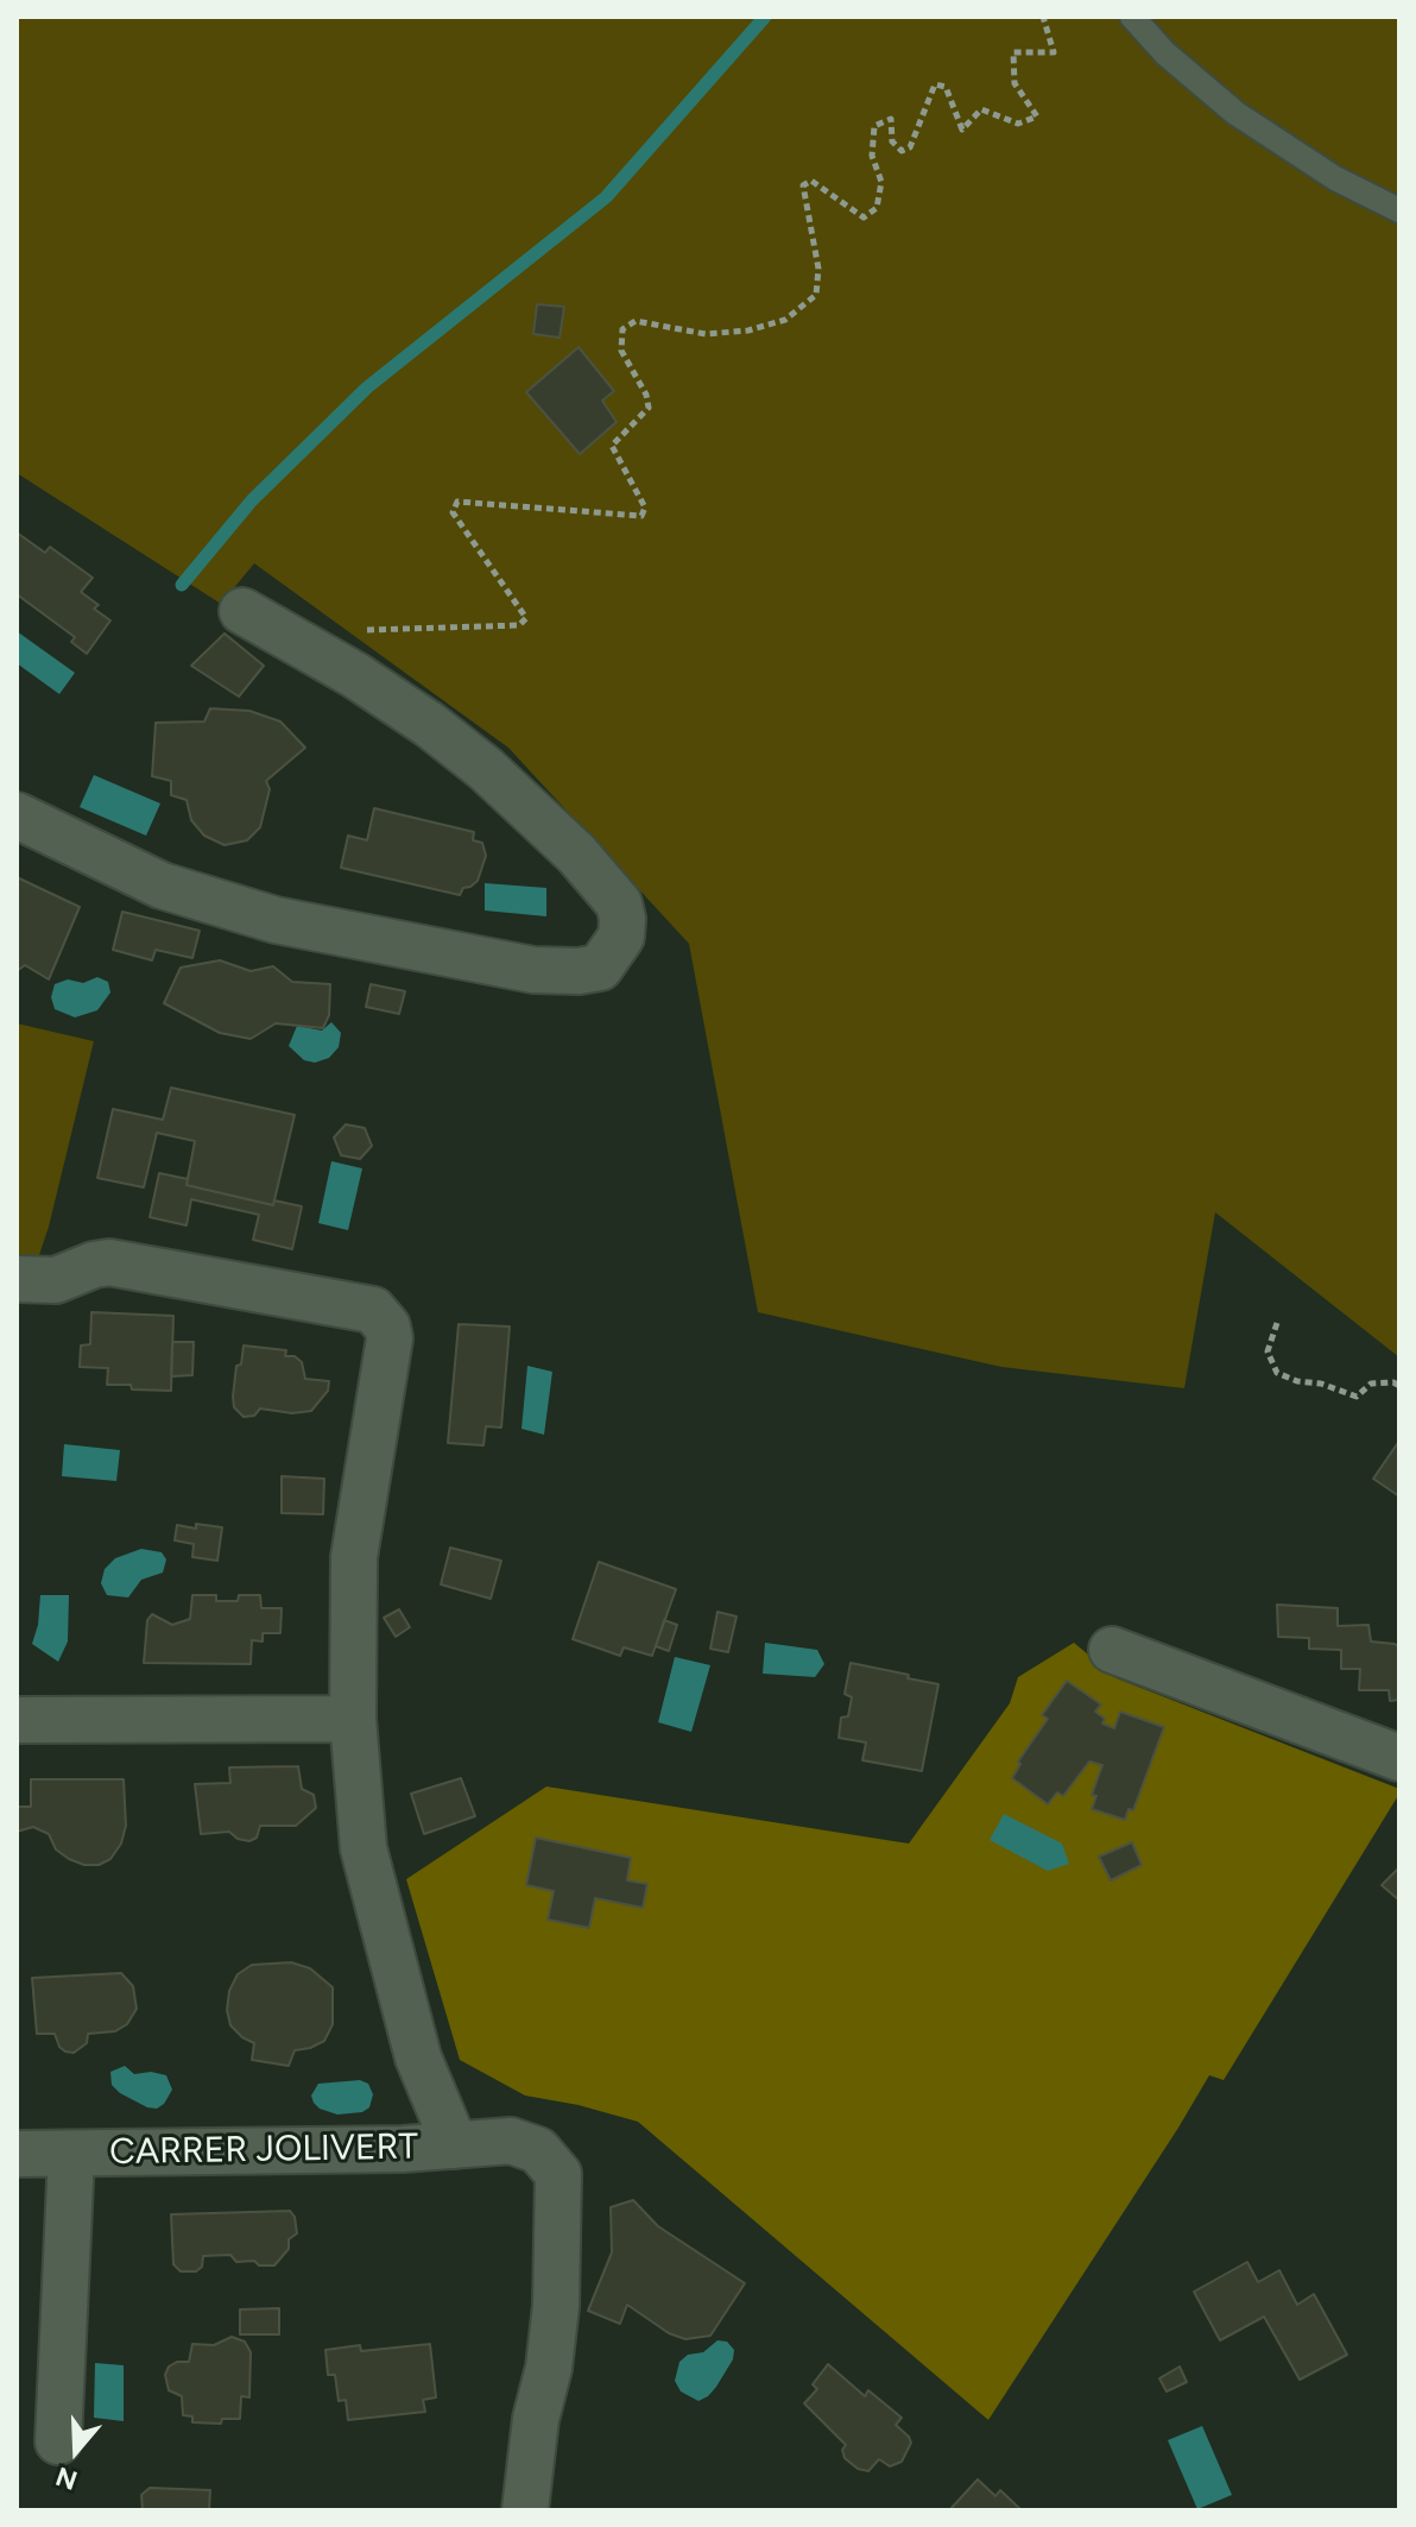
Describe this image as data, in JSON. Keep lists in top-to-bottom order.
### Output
{
  "streets": {
    "street": ["CARRER JOLIVERT"]
  },
  "north": "bottom"
}
